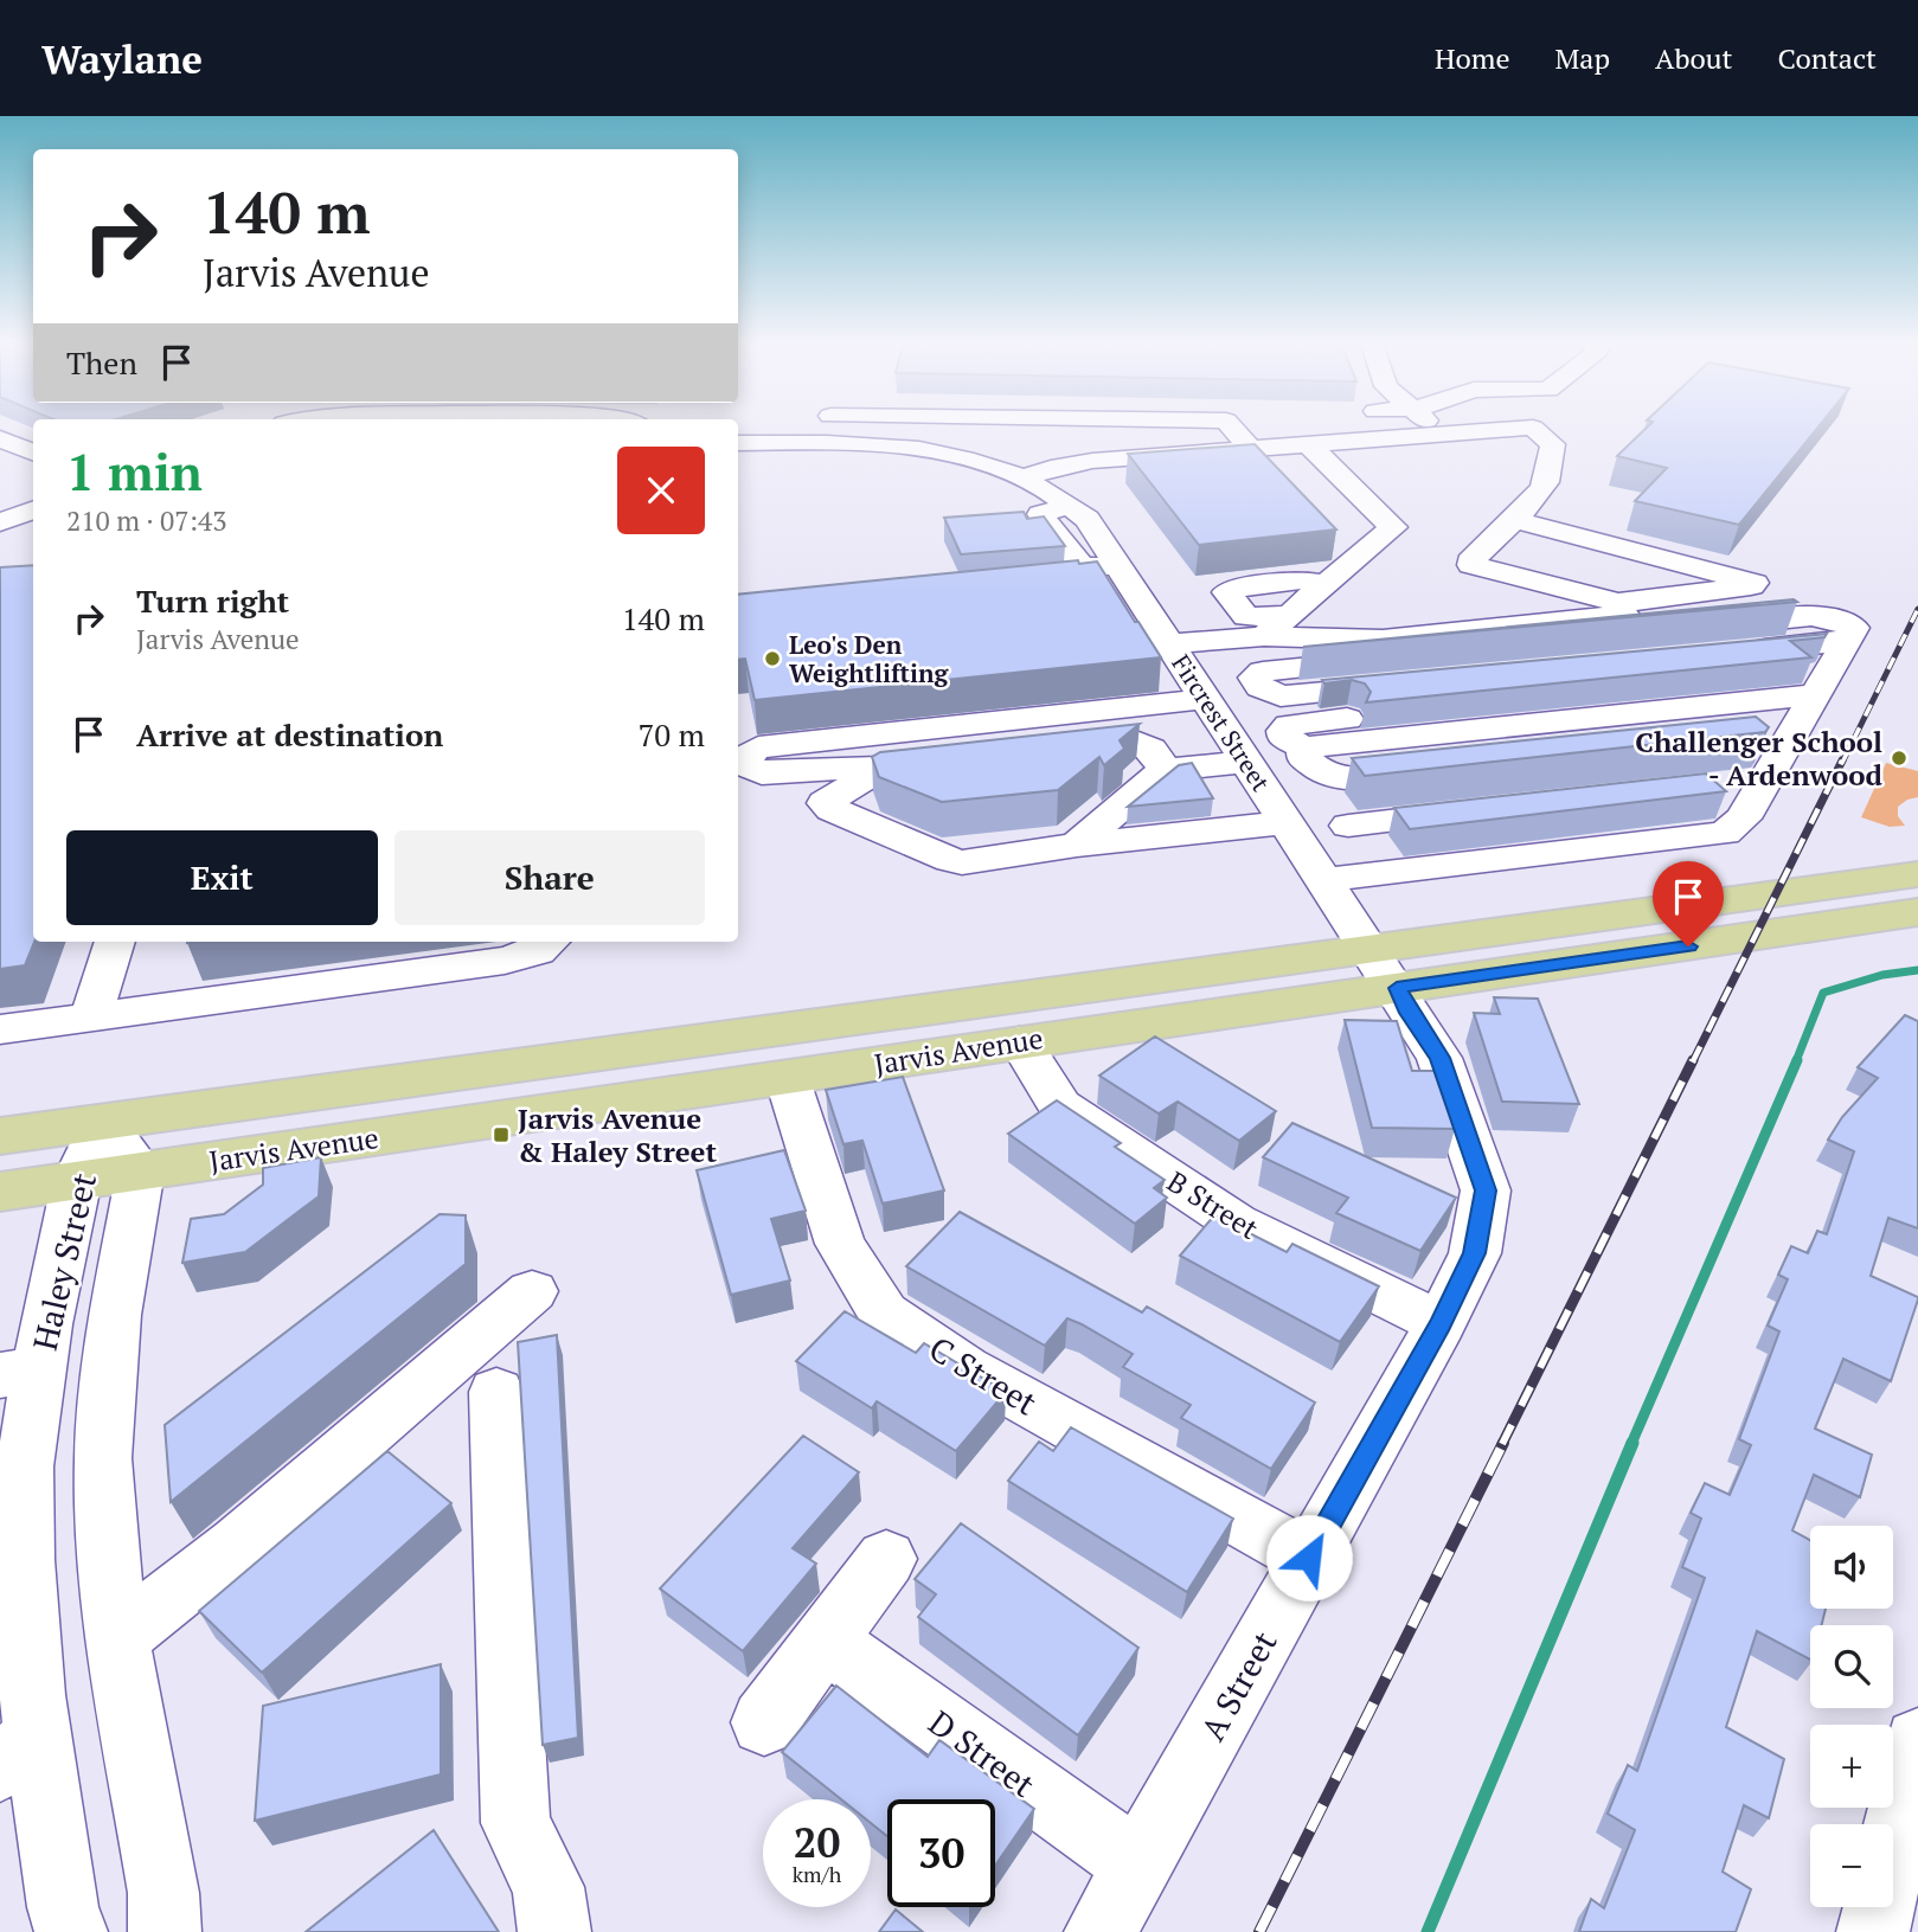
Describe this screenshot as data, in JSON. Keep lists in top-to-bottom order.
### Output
{
  "streets": {
    "main road": ["Jarvis Avenue"],
    "street": [
      "Fircrest Street",
      "B Street",
      "Haley Street",
      "C Street",
      "A Street",
      "D Street"
    ]
  },
  "crossings": [
    ["Fircrest Street", "Jarvis Avenue"],
    ["Fircrest Street", "A Street"],
    ["Jarvis Avenue", "B Street"],
    ["Jarvis Avenue", "Haley Street"],
    ["Jarvis Avenue", "C Street"],
    ["Jarvis Avenue", "A Street"],
    ["B Street", "A Street"],
    ["C Street", "A Street"],
    ["A Street", "D Street"]
  ],
  "places": {
    "other": ["Leo's Den Weightlifting", "Challenger School - Ardenwood"],
    "transit": ["Jarvis Avenue & Haley Street"]
  },
  "page": {
    "header": "Waylane",
    "nav": [
      "Home",
      "Map",
      "About",
      "Contact"
    ],
    "turn": ["140 m", "Jarvis Avenue"],
    "then": "Then",
    "heading": ["1 min", "210 m · 07:43"],
    "list": [
      {
        "name": "Turn right",
        "note": "Jarvis Avenue",
        "value": "140 m"
      },
      {
        "name": "Arrive at destination",
        "value": "70 m"
      }
    ],
    "buttons": ["Exit", "Share"],
    "map_buttons": ["+", "−"],
    "speed": "20 km/h",
    "limit": "30"
  }
}
